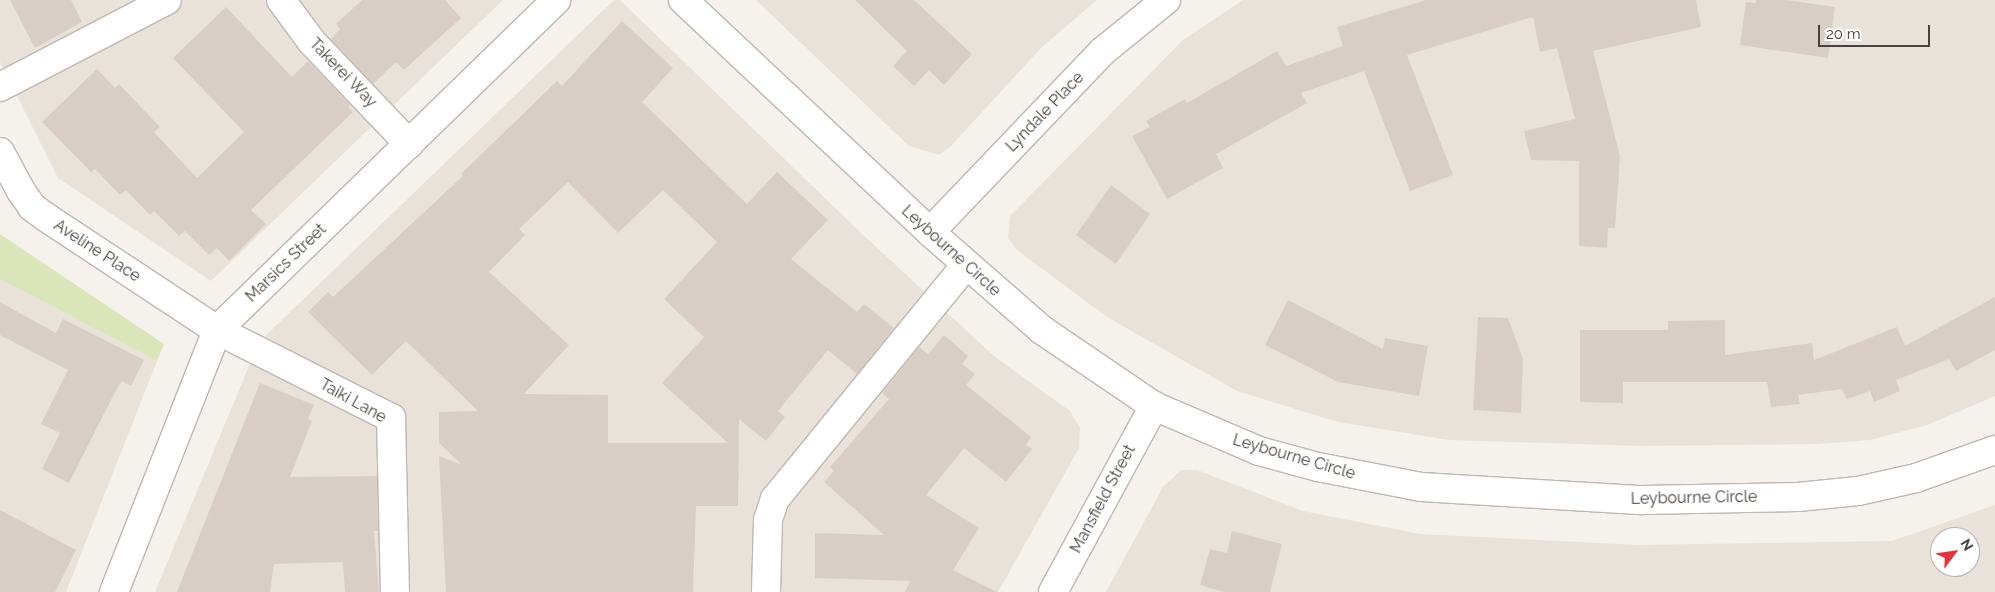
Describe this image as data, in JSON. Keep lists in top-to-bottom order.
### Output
{
  "streets": {
    "street": [
      "Takerei Way",
      "Lyndale Place",
      "Aveline Place",
      "Leybourne Circle",
      "Marsics Street",
      "Taiki Lane",
      "Mansfield Street"
    ]
  },
  "crossings": [
    ["Takerei Way", "Marsics Street"],
    ["Lyndale Place", "Leybourne Circle"],
    ["Aveline Place", "Marsics Street"],
    ["Aveline Place", "Taiki Lane"],
    ["Leybourne Circle", "Mansfield Street"],
    ["Marsics Street", "Taiki Lane"]
  ],
  "scale_bar": "20 m",
  "north": "top right"
}
